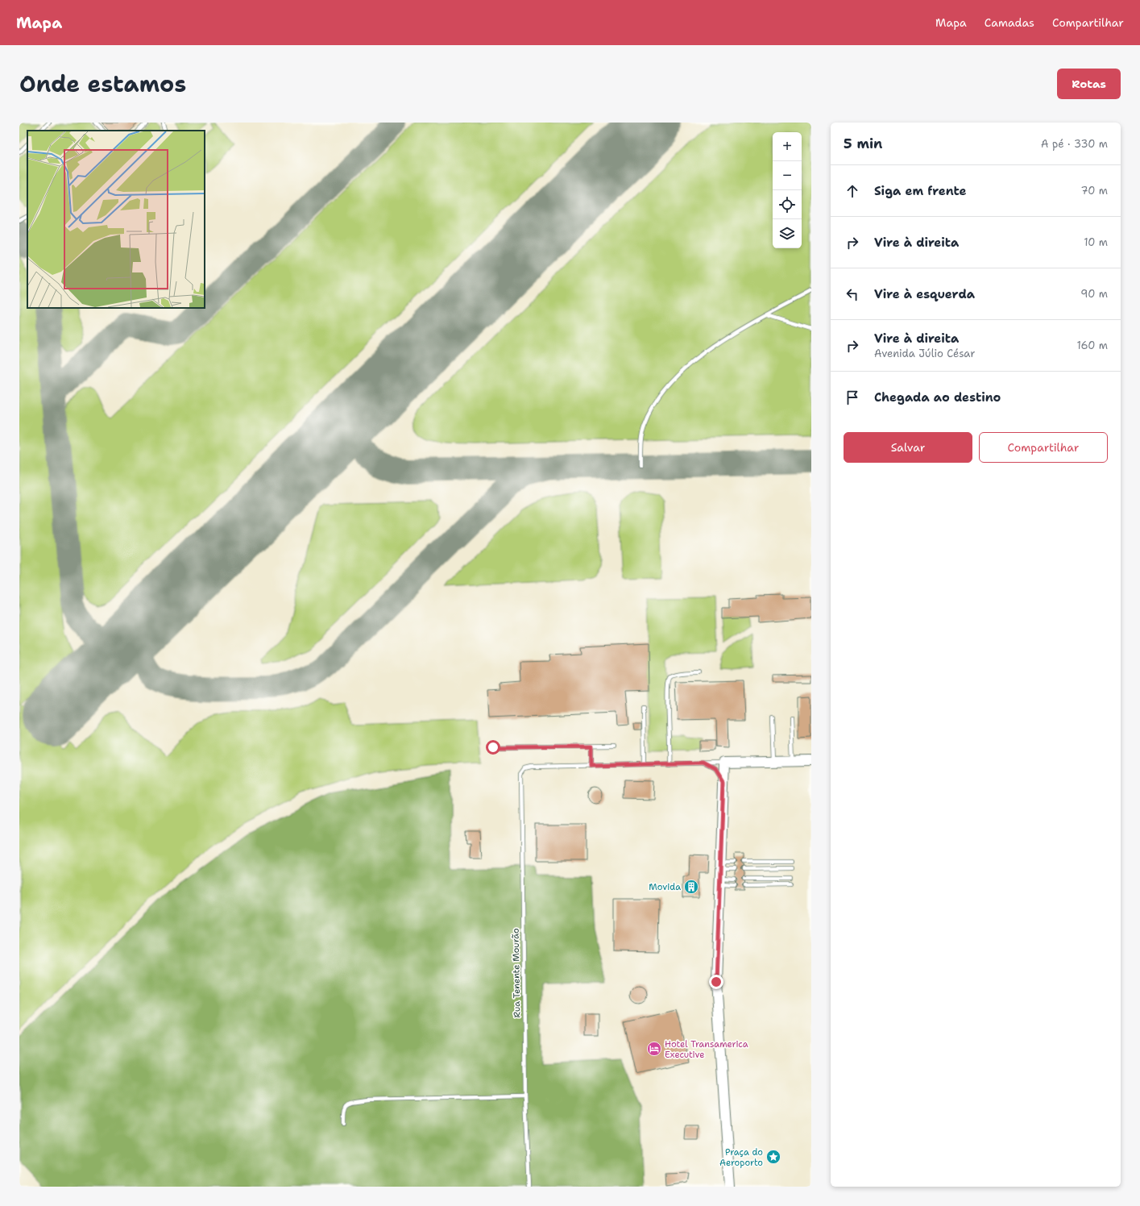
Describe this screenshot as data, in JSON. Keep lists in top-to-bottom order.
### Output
{
  "streets": {
    "lane": ["Rua Tenente Mourão"]
  },
  "places": {
    "building": ["Movida"],
    "hotel": ["Hotel Transamerica Executive"],
    "place": ["Praça do Aeroporto"]
  },
  "page": {
    "header": "Mapa",
    "nav": ["Mapa", "Camadas", "Compartilhar"],
    "title": "Onde estamos",
    "buttons": [
      "Rotas",
      ["Salvar", "Compartilhar"]
    ],
    "heading": ["5 min", "A pé · 330 m"],
    "map_buttons": ["+", "−"],
    "list": [
      ["Siga em frente", "70 m"],
      ["Vire à direita", "10 m"],
      ["Vire à esquerda", "90 m"],
      ["Vire à direita", "Avenida Júlio César", "160 m"],
      "Chegada ao destino"
    ]
  }
}
